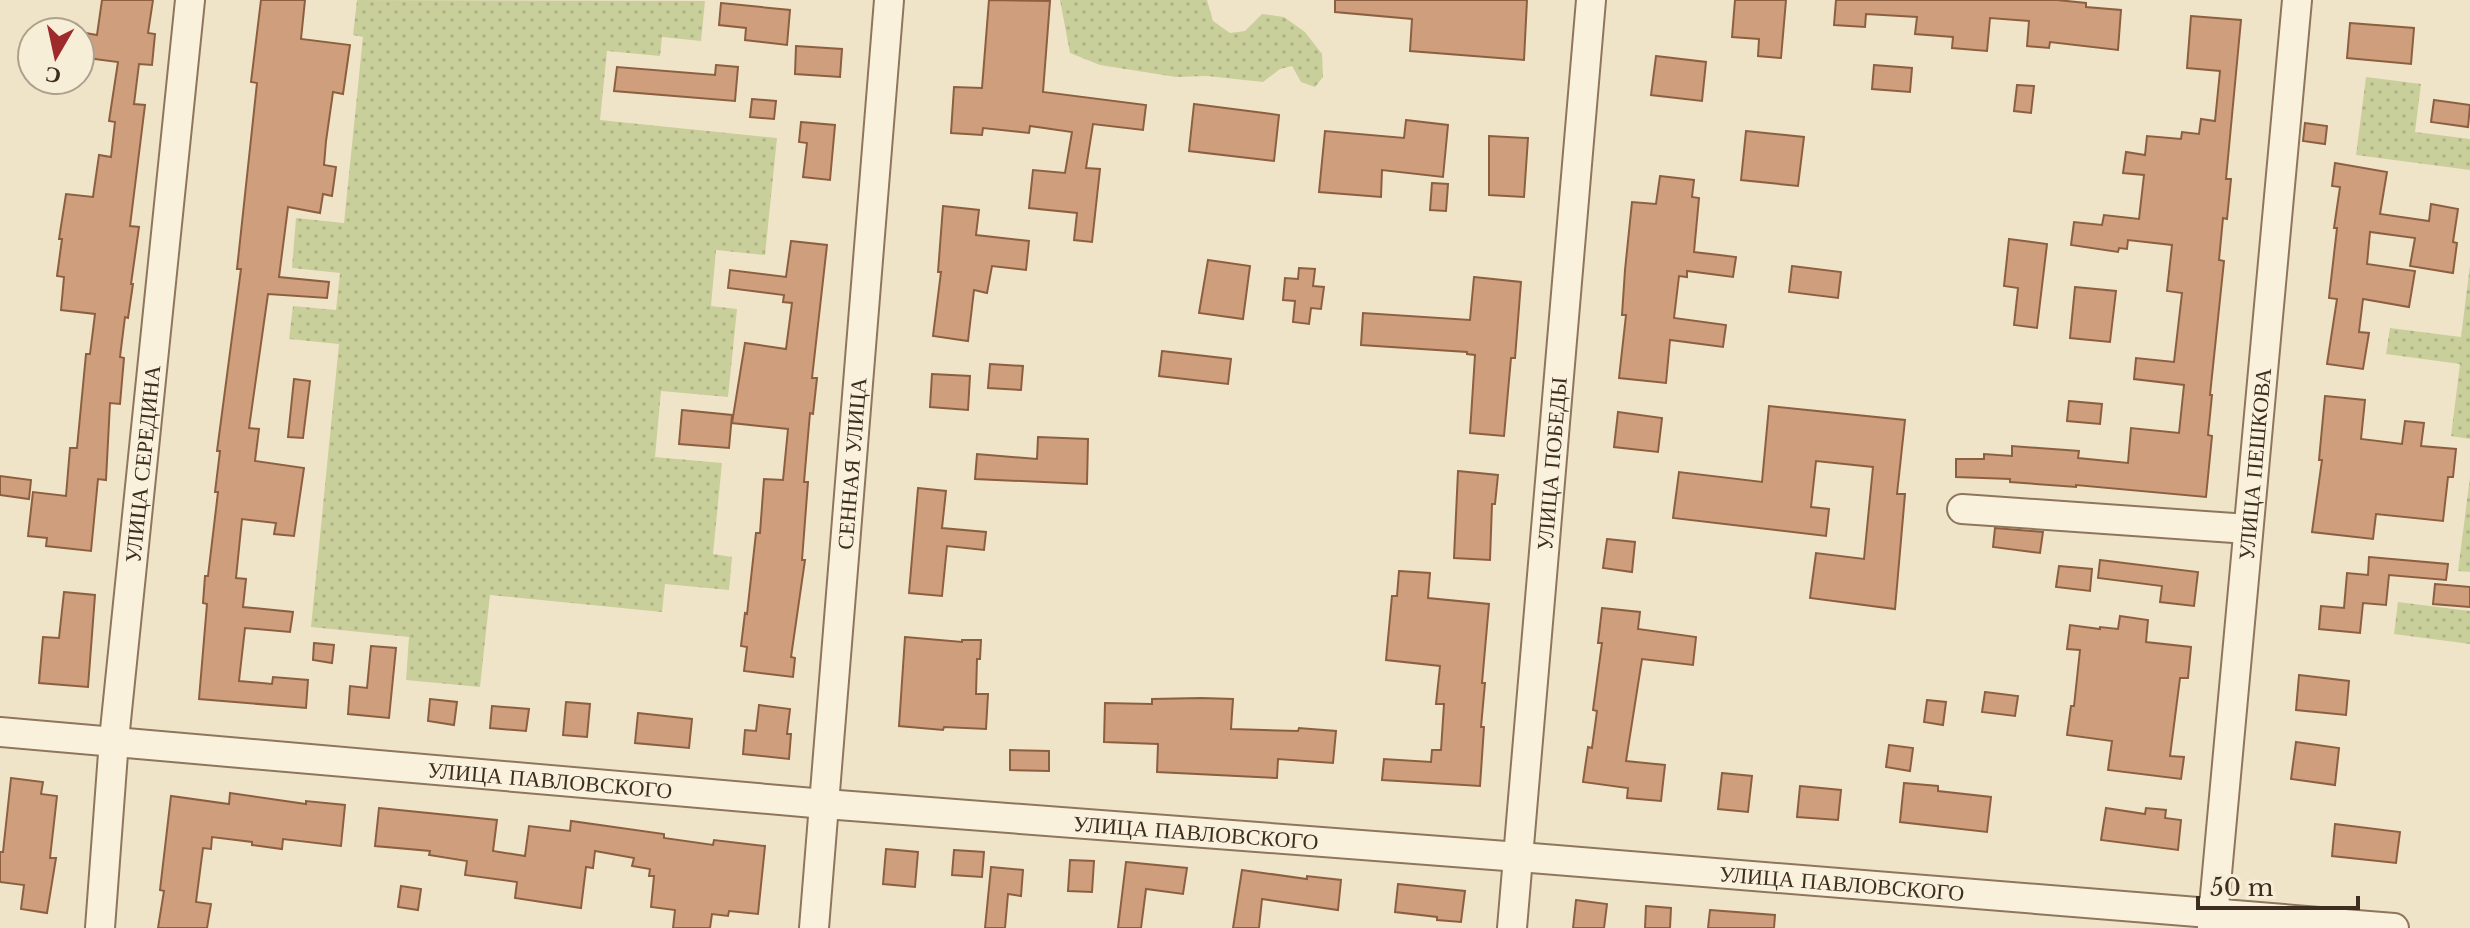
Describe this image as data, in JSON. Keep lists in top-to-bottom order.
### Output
{
  "streets": {
    "street": [
      "УЛИЦА СЕРЕДИНА",
      "СЕННАЯ УЛИЦА",
      "УЛИЦА ПОБЕДЫ",
      "УЛИЦА ПЕШКОВА",
      "УЛИЦА ПАВЛОВСКОГО"
    ]
  },
  "crossings": [
    ["УЛИЦА СЕРЕДИНА", "УЛИЦА ПАВЛОВСКОГО"],
    ["СЕННАЯ УЛИЦА", "УЛИЦА ПАВЛОВСКОГО"],
    ["УЛИЦА ПОБЕДЫ", "УЛИЦА ПАВЛОВСКОГО"],
    ["УЛИЦА ПЕШКОВА", "УЛИЦА ПАВЛОВСКОГО"]
  ],
  "scale_bar": "50 m",
  "north": "bottom"
}
